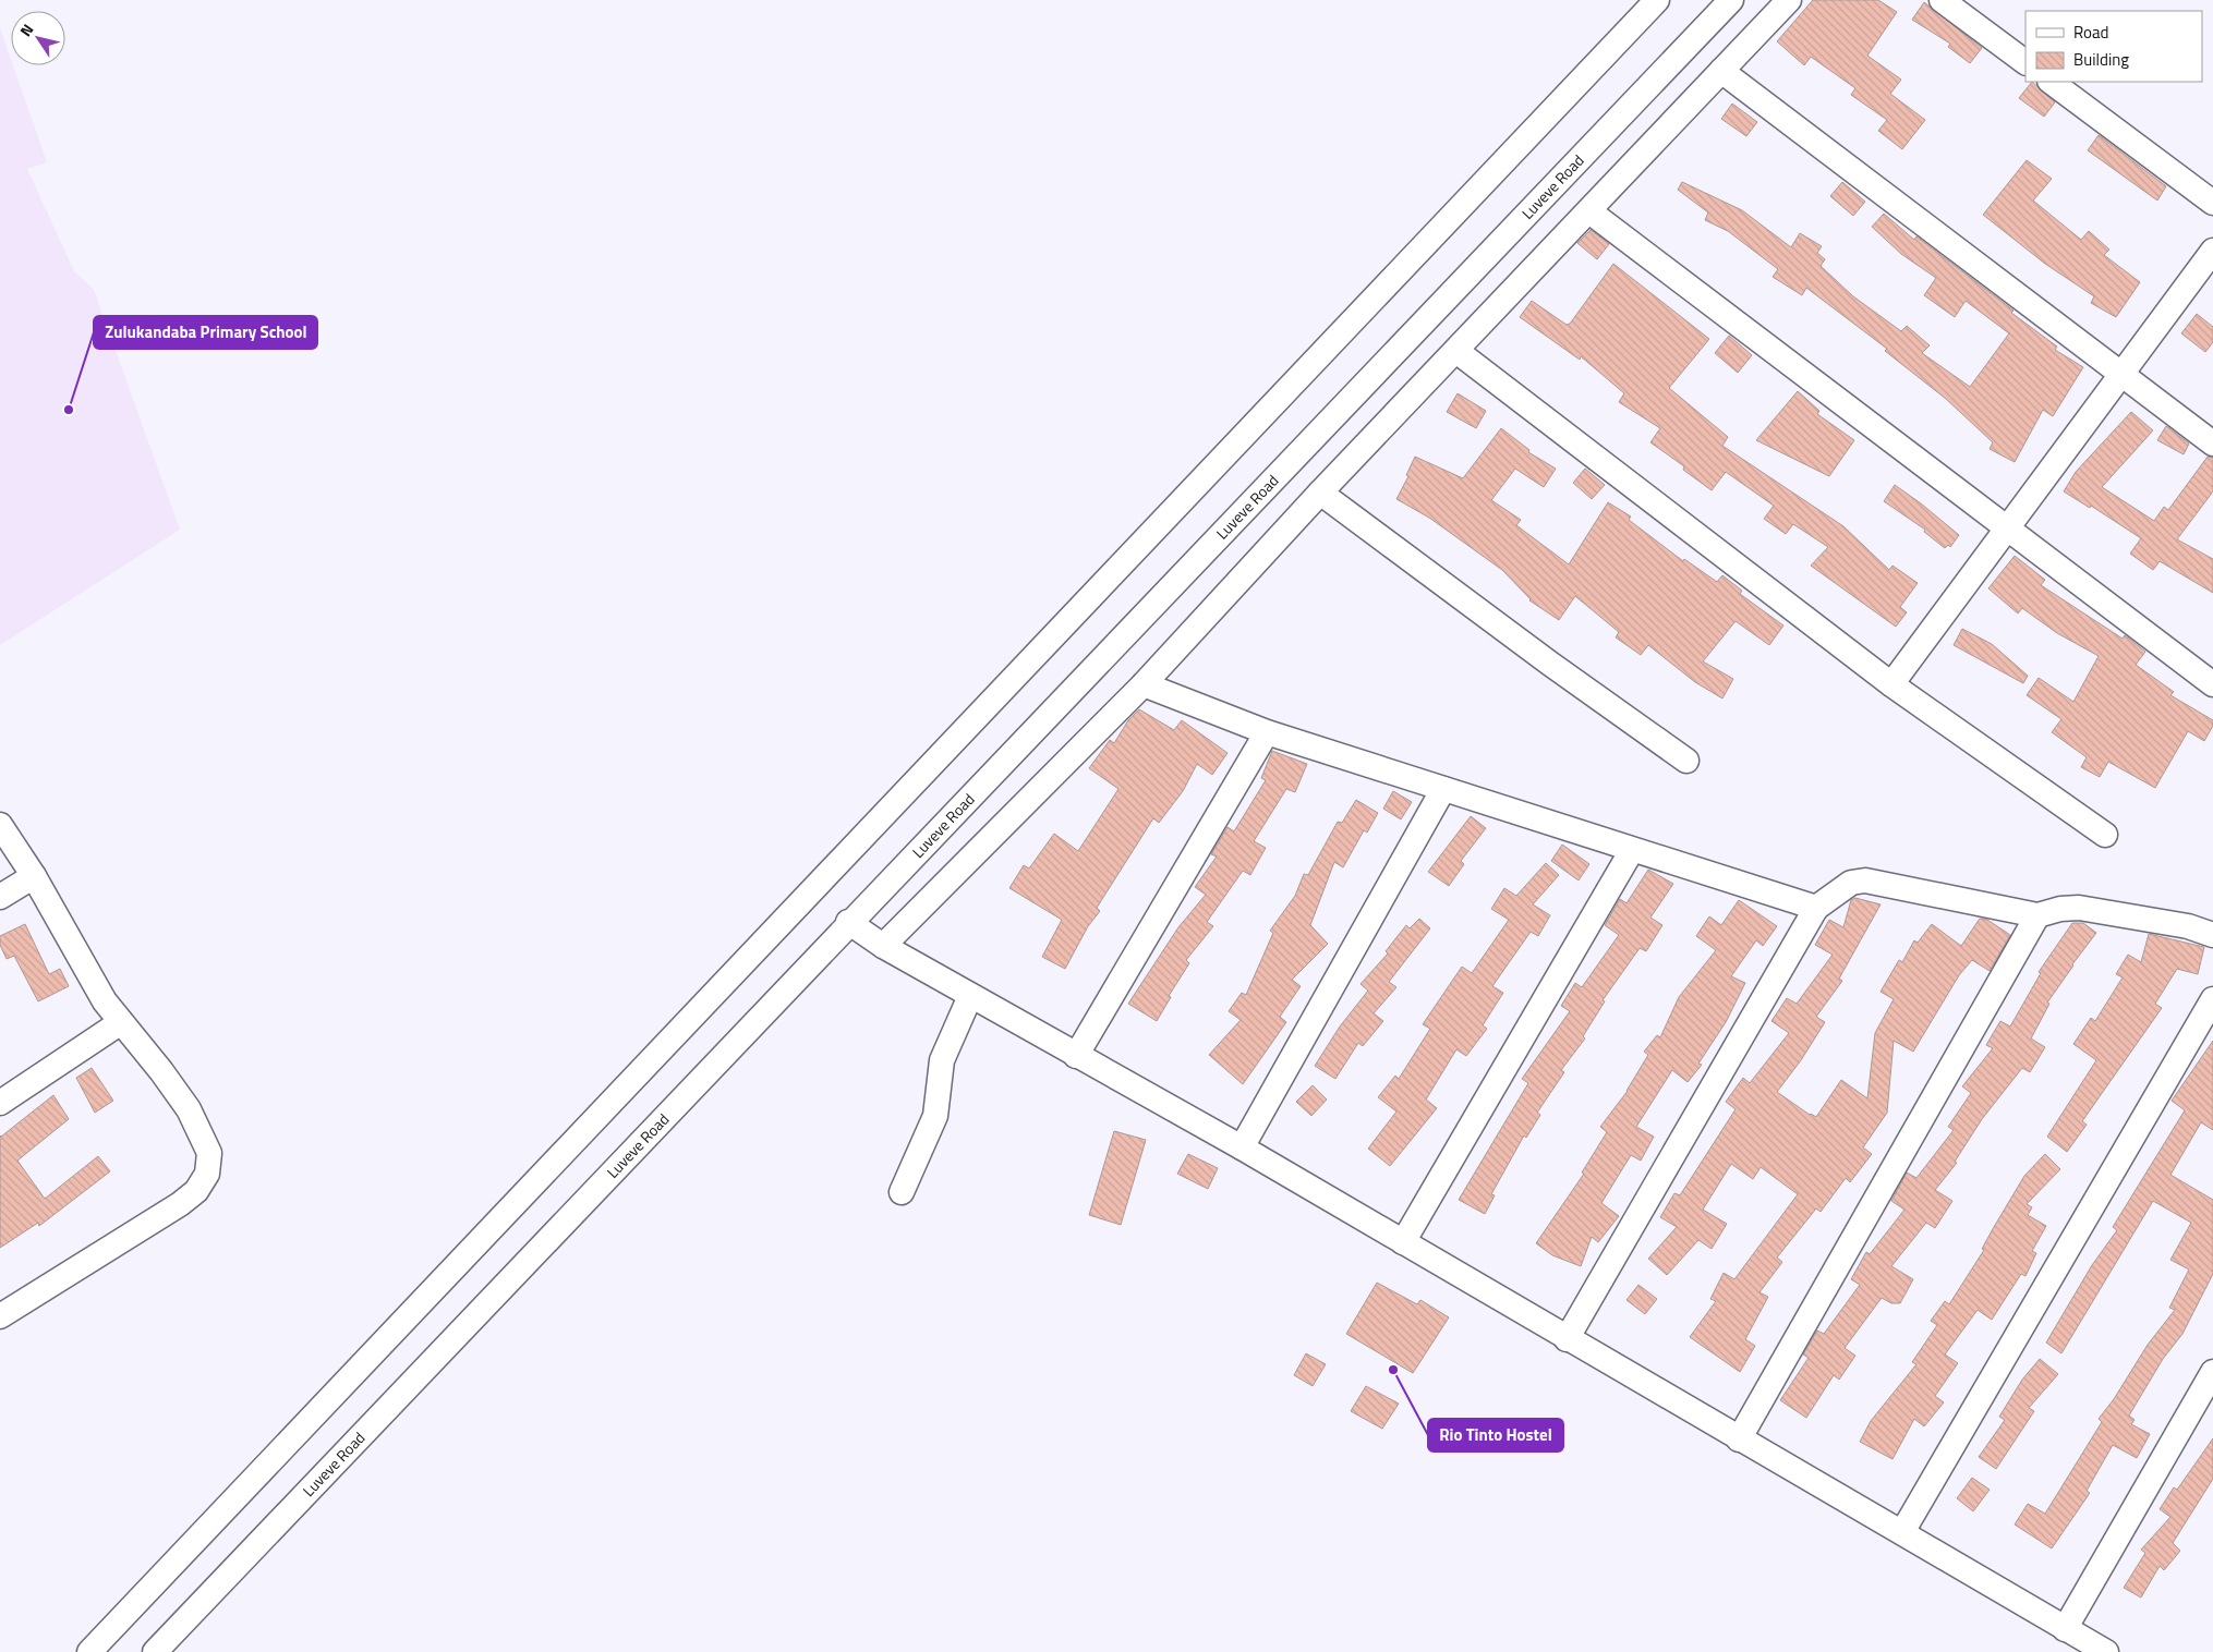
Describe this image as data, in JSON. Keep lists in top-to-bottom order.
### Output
{
  "streets": {
    "street": ["Luveve Road"]
  },
  "places": ["Zulukandaba Primary School", "Rio Tinto Hostel"],
  "legend": ["Road", "Building"],
  "north": "top left"
}
